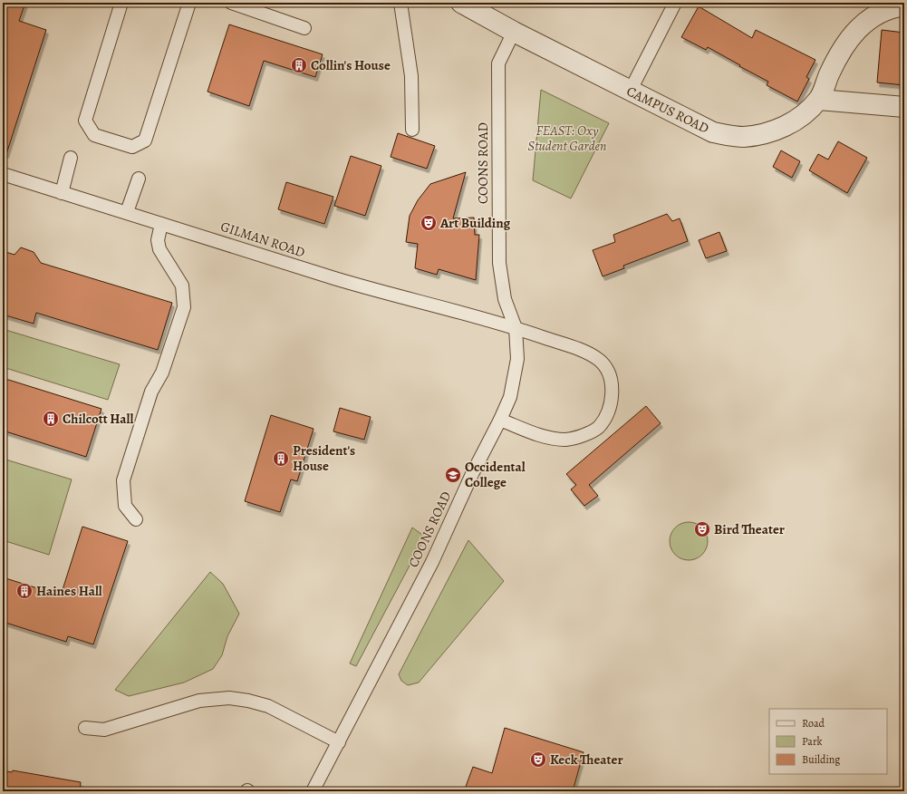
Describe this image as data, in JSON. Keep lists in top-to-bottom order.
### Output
{
  "streets": {
    "street": ["CAMPUS ROAD"],
    "lane": ["COONS ROAD", "GILMAN ROAD"]
  },
  "crossings": [
    ["CAMPUS ROAD", "COONS ROAD"],
    ["COONS ROAD", "GILMAN ROAD"]
  ],
  "parks": ["FEAST: Oxy Student Garden"],
  "places": {
    "building": [
      "Collin's House",
      "Chilcott Hall",
      "President's House",
      "Haines Hall"
    ],
    "theatre": ["Art Building", "Bird Theater", "Keck Theater"],
    "school or university": ["Occidental College"]
  },
  "legend": ["Road", "Park", "Building"]
}
